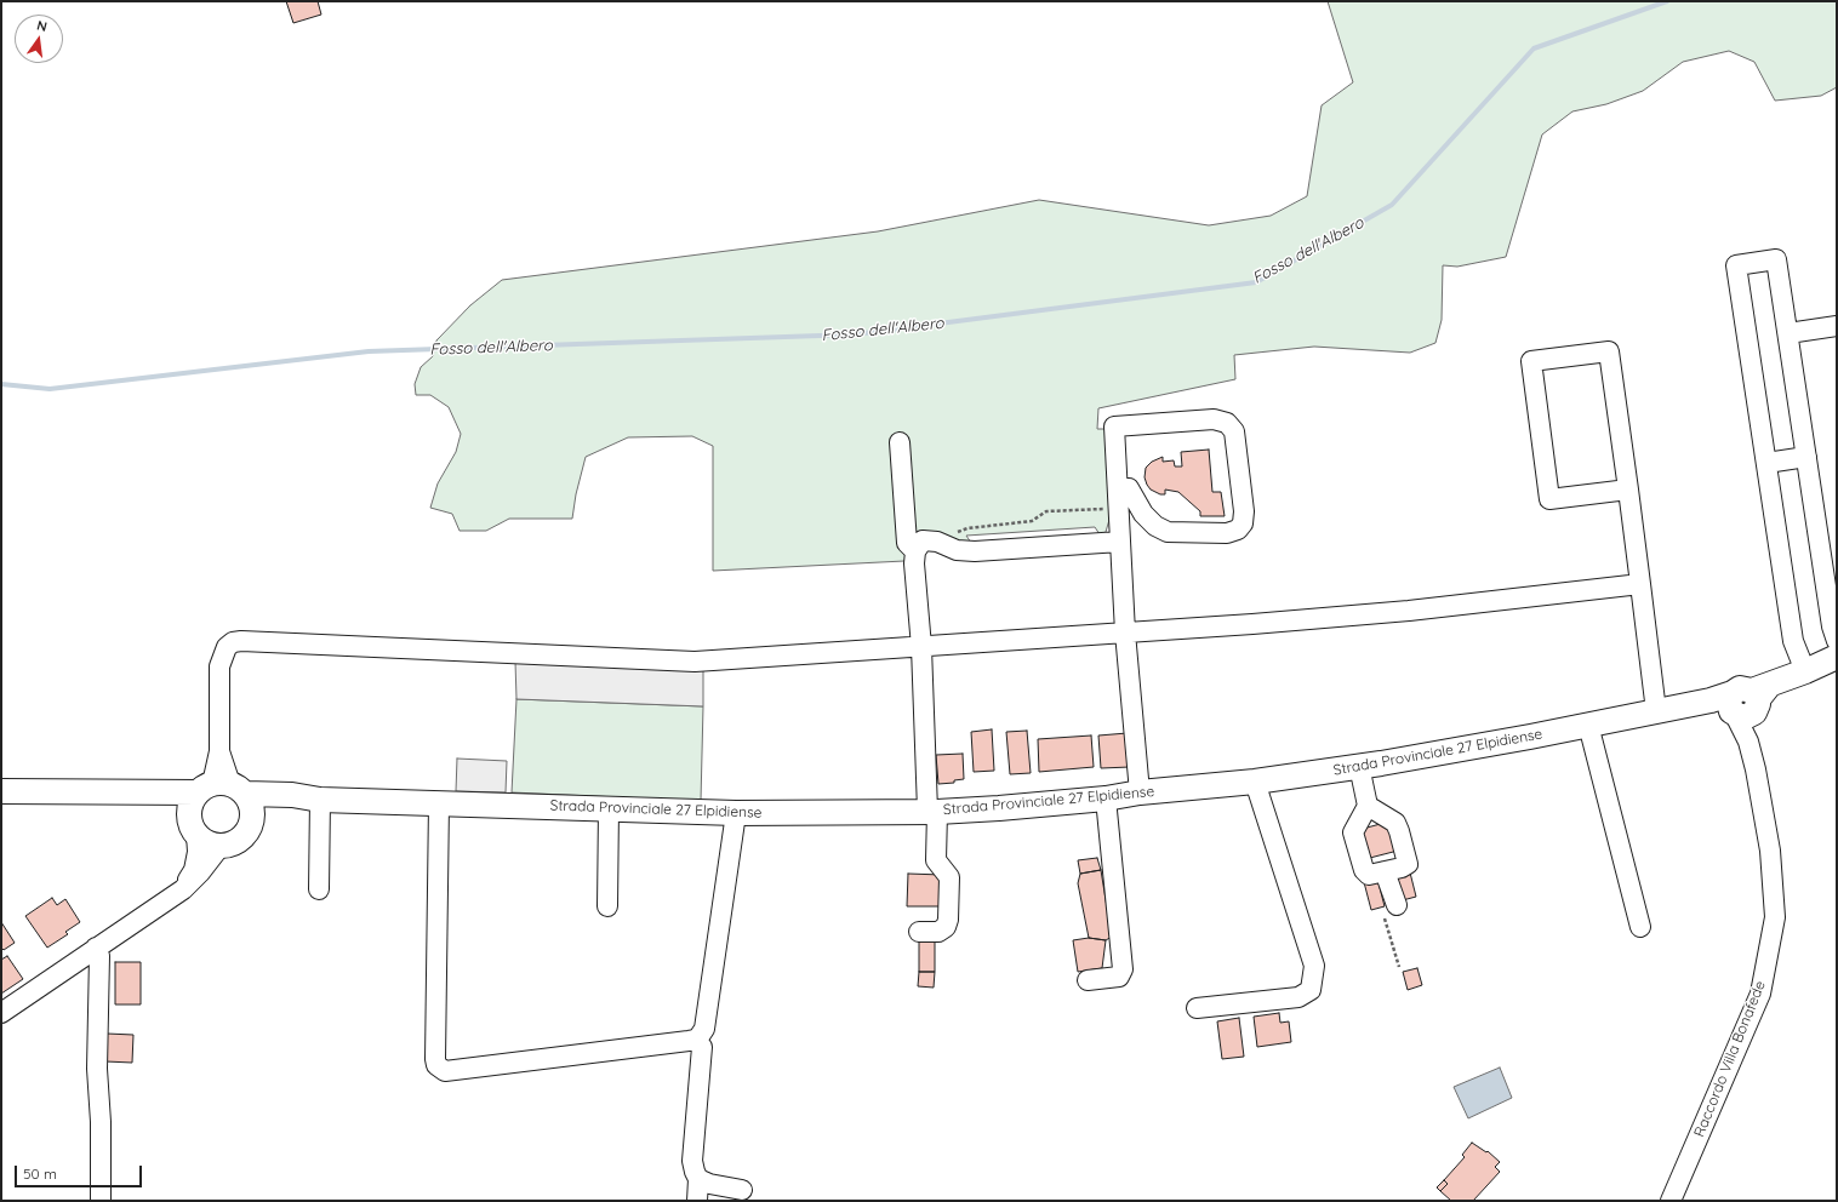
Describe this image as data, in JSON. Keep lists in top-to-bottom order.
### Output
{
  "streets": {
    "main road": ["Strada Provinciale 27 Elpidiense"],
    "street": ["Raccordo Villa Bonafede"]
  },
  "crossings": [
    ["Strada Provinciale 27 Elpidiense", "Raccordo Villa Bonafede"]
  ],
  "water": ["Fosso dell'Albero"],
  "scale_bar": "50 m",
  "north": "top"
}
